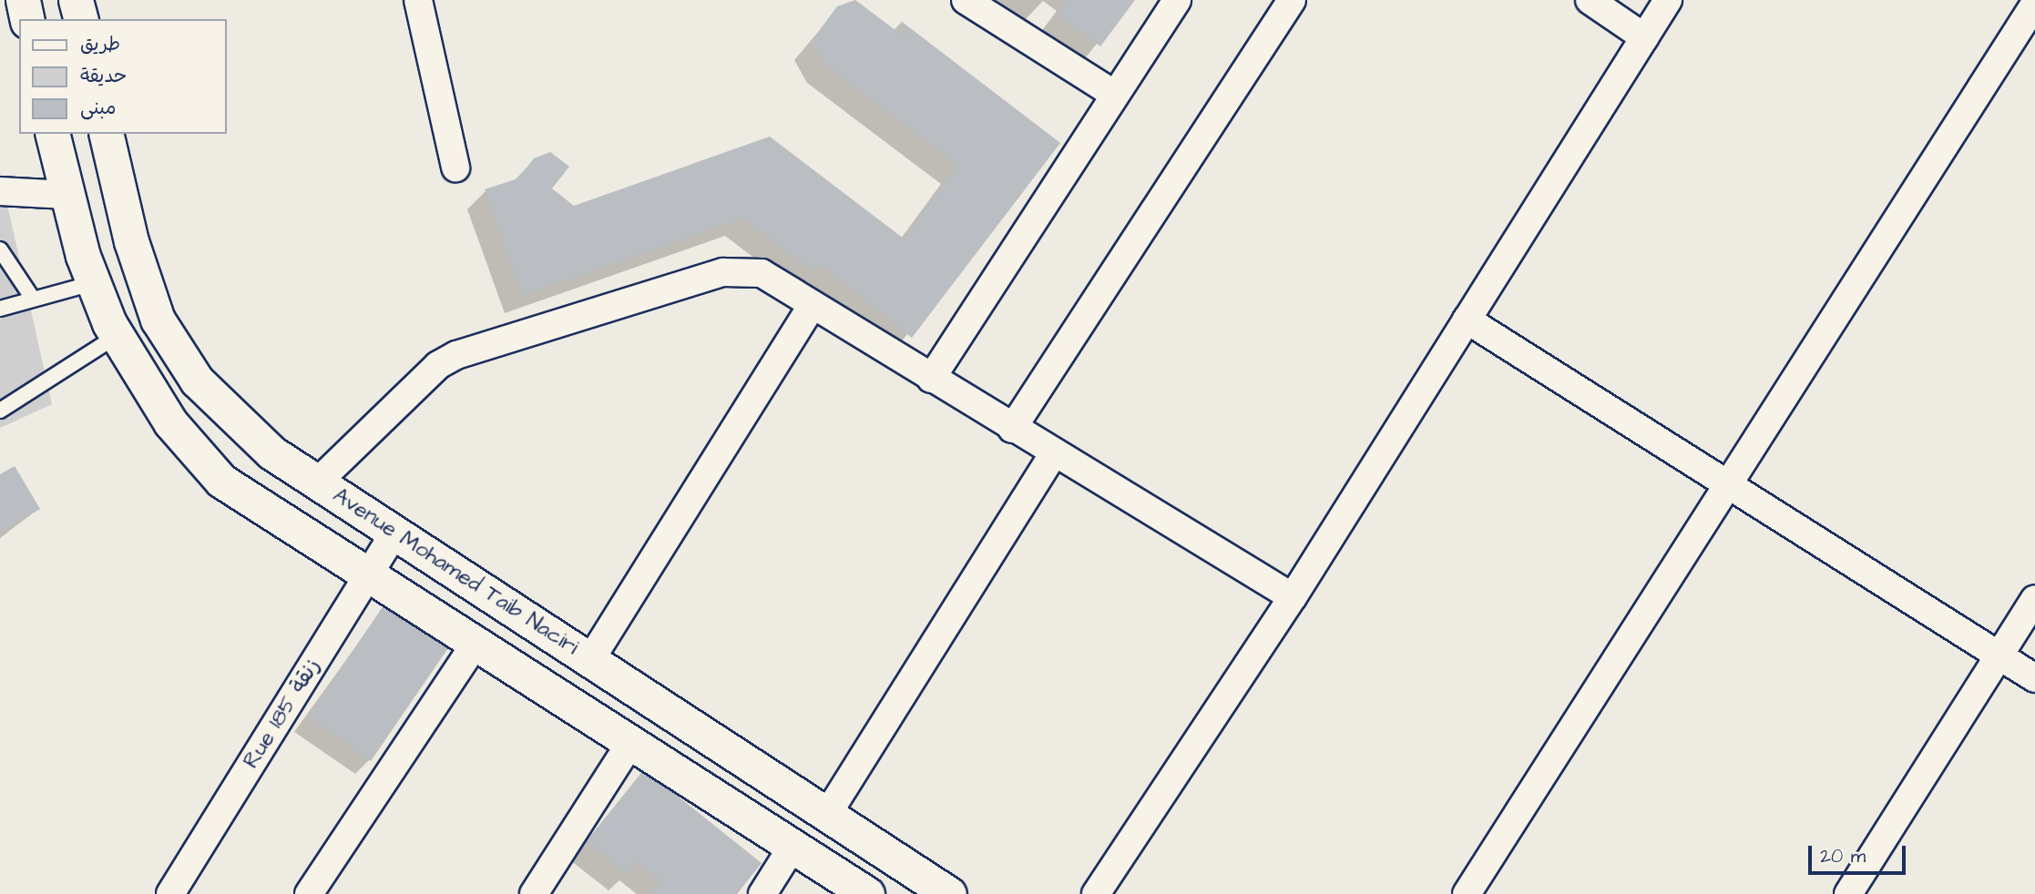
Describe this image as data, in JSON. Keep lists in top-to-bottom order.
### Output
{
  "streets": {
    "street": ["Avenue Mohamed Taib Naciri", "Rue 185 زنقة"]
  },
  "crossings": [
    ["Avenue Mohamed Taib Naciri", "Rue 185 زنقة"]
  ],
  "legend": ["طريق", "حديقة", "مبنى"],
  "scale_bar": "20 m"
}
